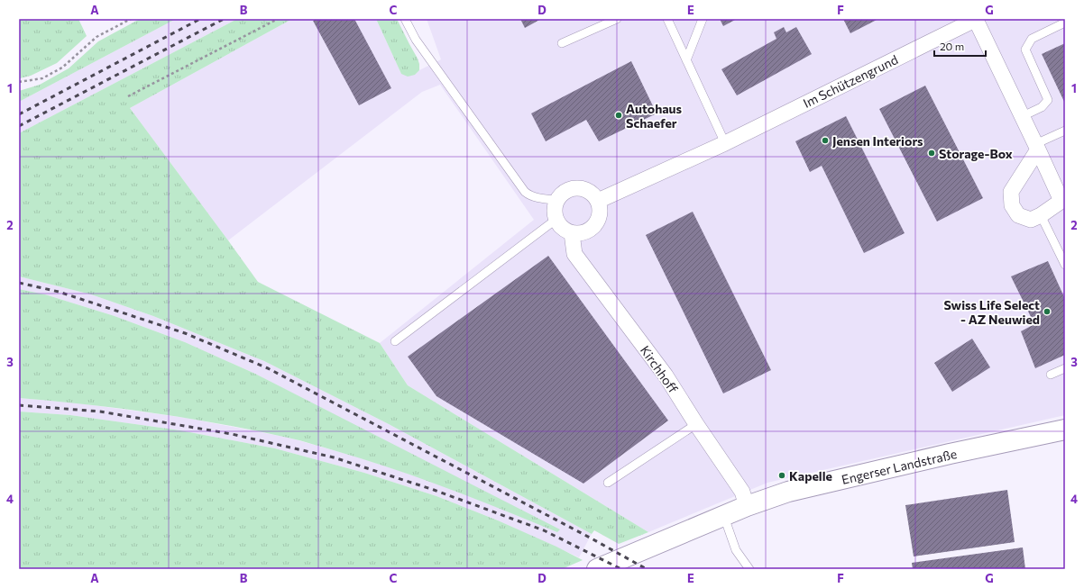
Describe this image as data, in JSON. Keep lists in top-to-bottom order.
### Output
{
  "streets": {
    "main road": ["Engerser Landstraße"],
    "street": ["Im Schützengrund", "Kirchhoff"]
  },
  "crossings": [
    ["Im Schützengrund", "Kirchhoff"],
    ["Kirchhoff", "Engerser Landstraße"]
  ],
  "places": [
    "Autohaus Schaefer",
    "Jensen Interiors",
    "Storage-Box",
    "Swiss Life Select - AZ Neuwied",
    "Kapelle"
  ],
  "scale_bar": "20 m",
  "grid": {
    "columns": [
      "A",
      "B",
      "C",
      "D",
      "E",
      "F",
      "G"
    ],
    "rows": [
      "1",
      "2",
      "3",
      "4"
    ]
  }
}
